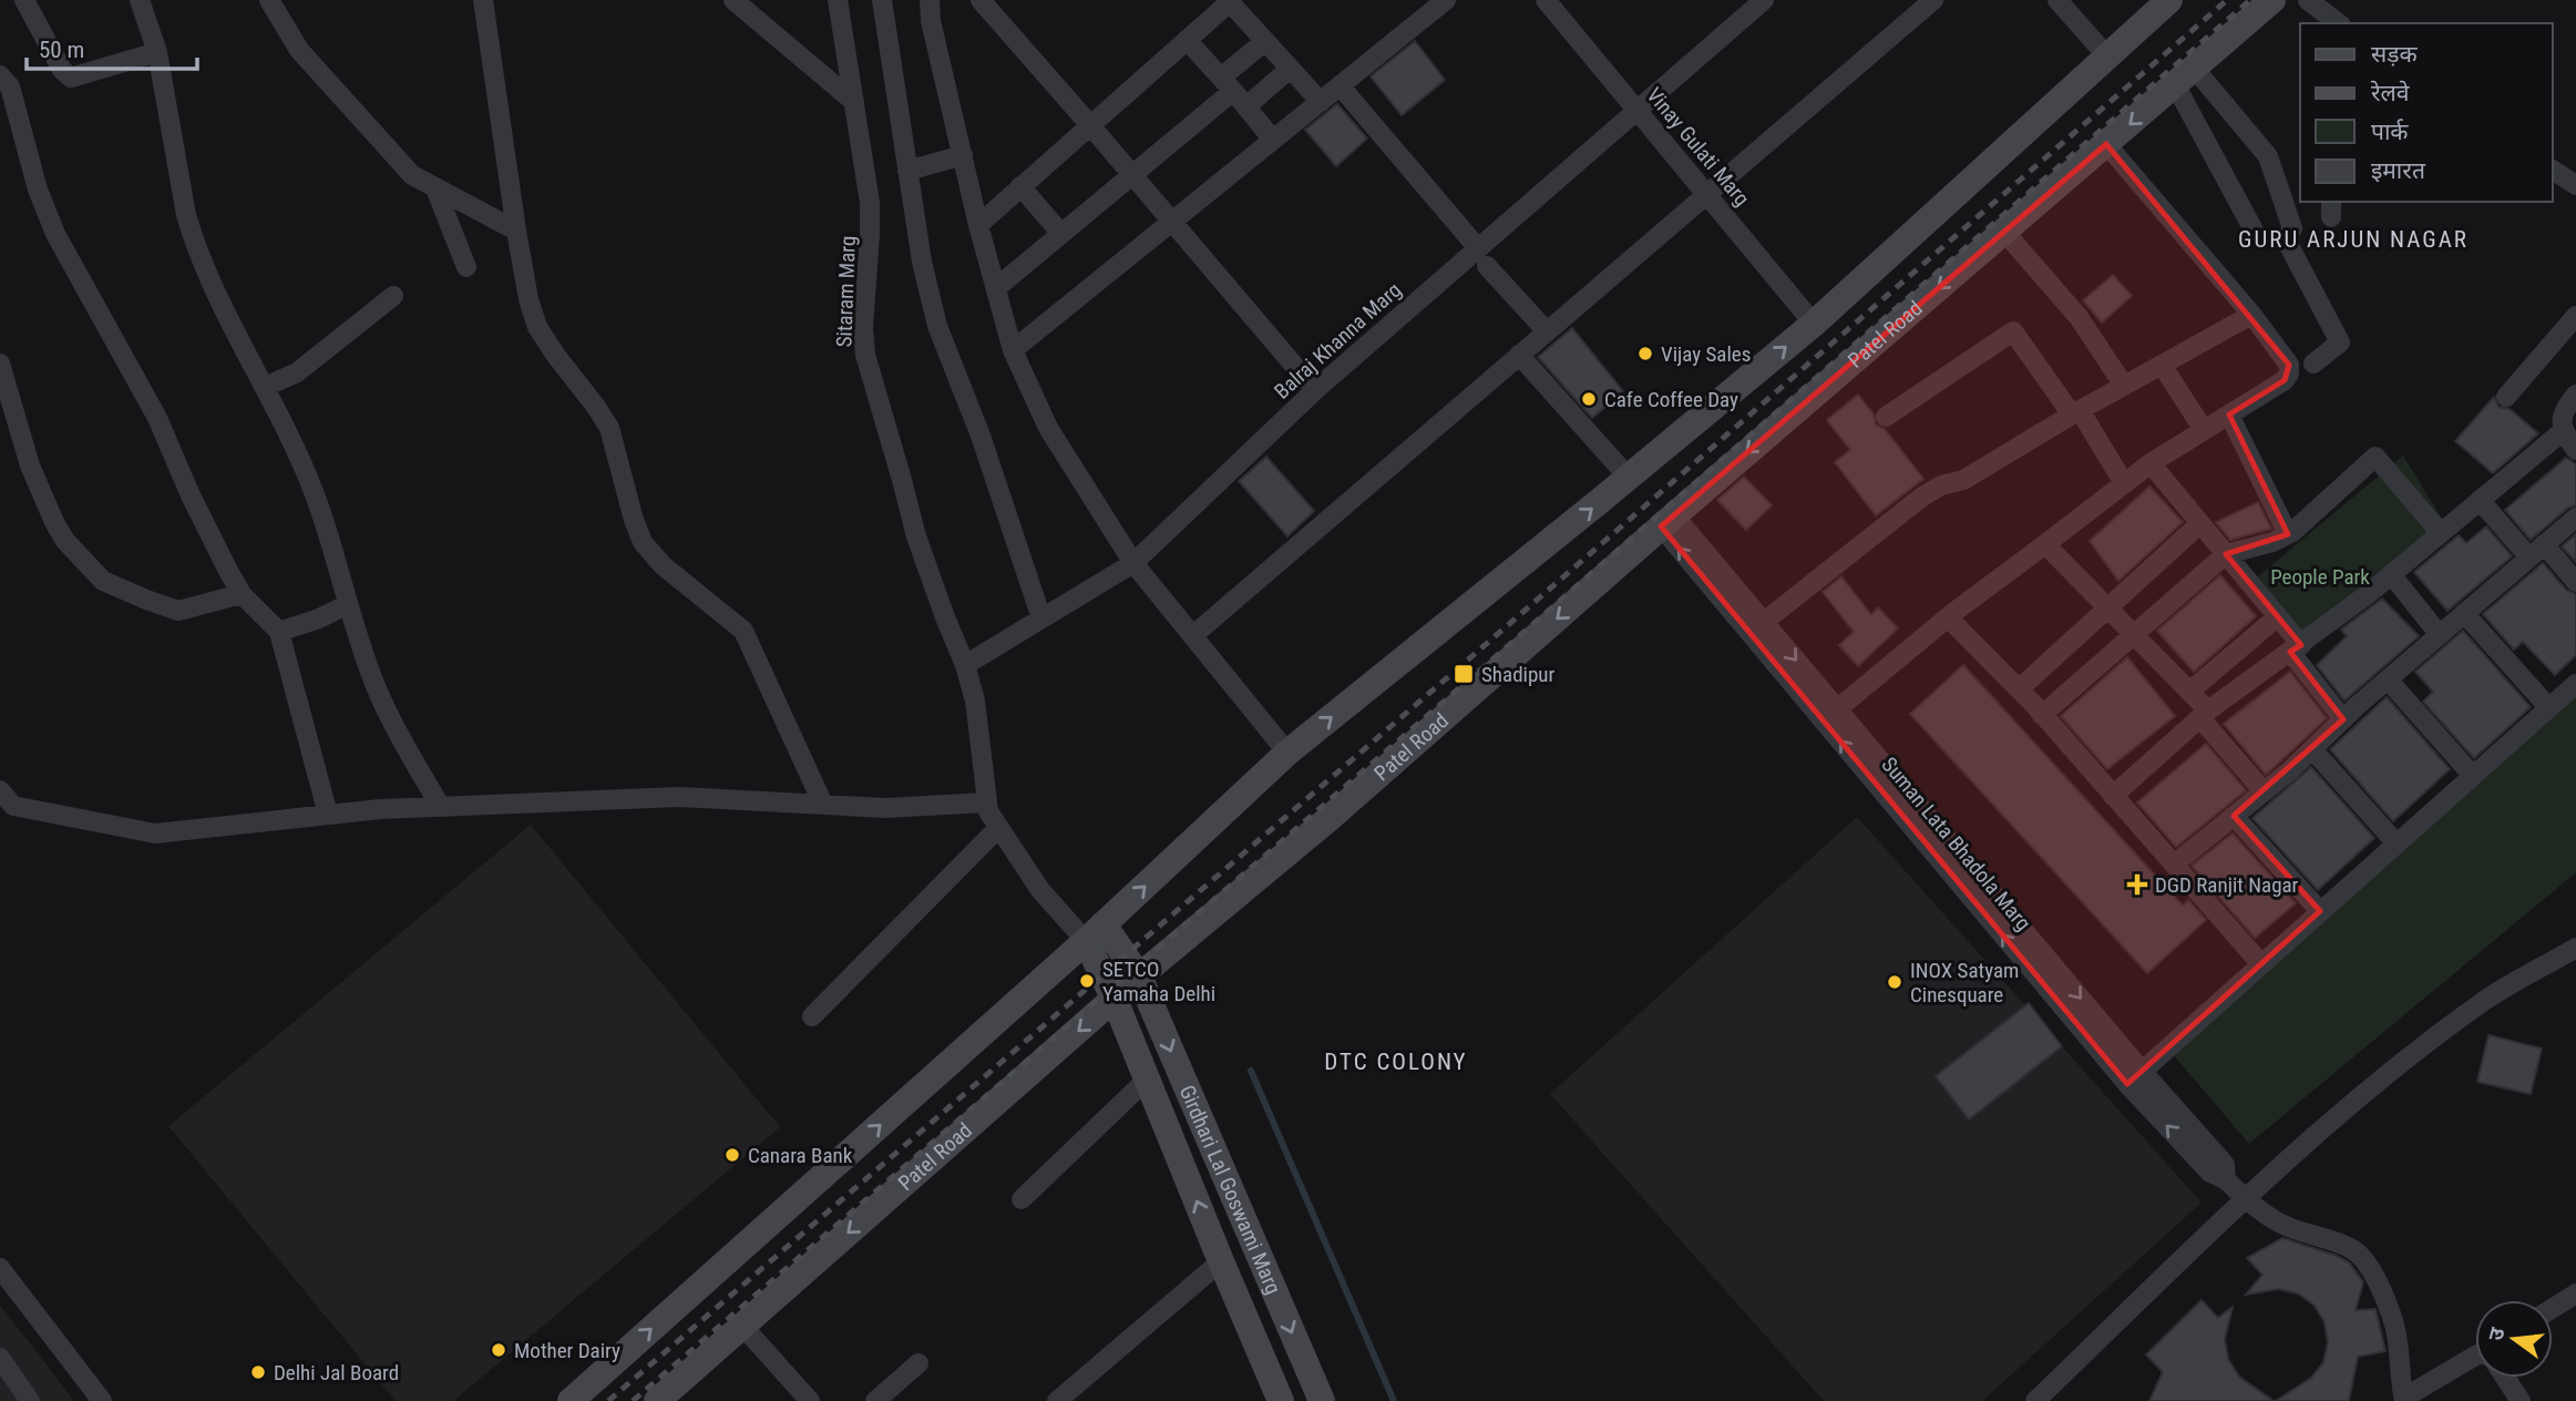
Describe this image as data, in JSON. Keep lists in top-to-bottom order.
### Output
{
  "streets": {
    "main road": ["Patel Road", "Girdhari Lal Goswami Marg"],
    "street": [
      "Vinay Gulati Marg",
      "Sitaram Marg",
      "Balraj Khanna Marg",
      "Suman Lata Bhadola Marg"
    ]
  },
  "crossings": [
    ["Vinay Gulati Marg", "Balraj Khanna Marg"],
    ["Sitaram Marg", "Balraj Khanna Marg"],
    ["Sitaram Marg", "Girdhari Lal Goswami Marg"],
    ["Patel Road", "Suman Lata Bhadola Marg"],
    ["Patel Road", "Girdhari Lal Goswami Marg"]
  ],
  "districts": ["GURU ARJUN NAGAR", "DTC COLONY"],
  "parks": ["People Park"],
  "places": {
    "other": [
      "Vijay Sales",
      "Cafe Coffee Day",
      "SETCO Yamaha Delhi",
      "INOX Satyam Cinesquare",
      "Canara Bank",
      "Mother Dairy",
      "Delhi Jal Board"
    ],
    "transit": ["Shadipur"],
    "health": ["DGD Ranjit Nagar"]
  },
  "legend": [
    "सड़क",
    "रेलवे",
    "पार्क",
    "इमारत"
  ],
  "scale_bar": "50 m",
  "north": "left"
}
